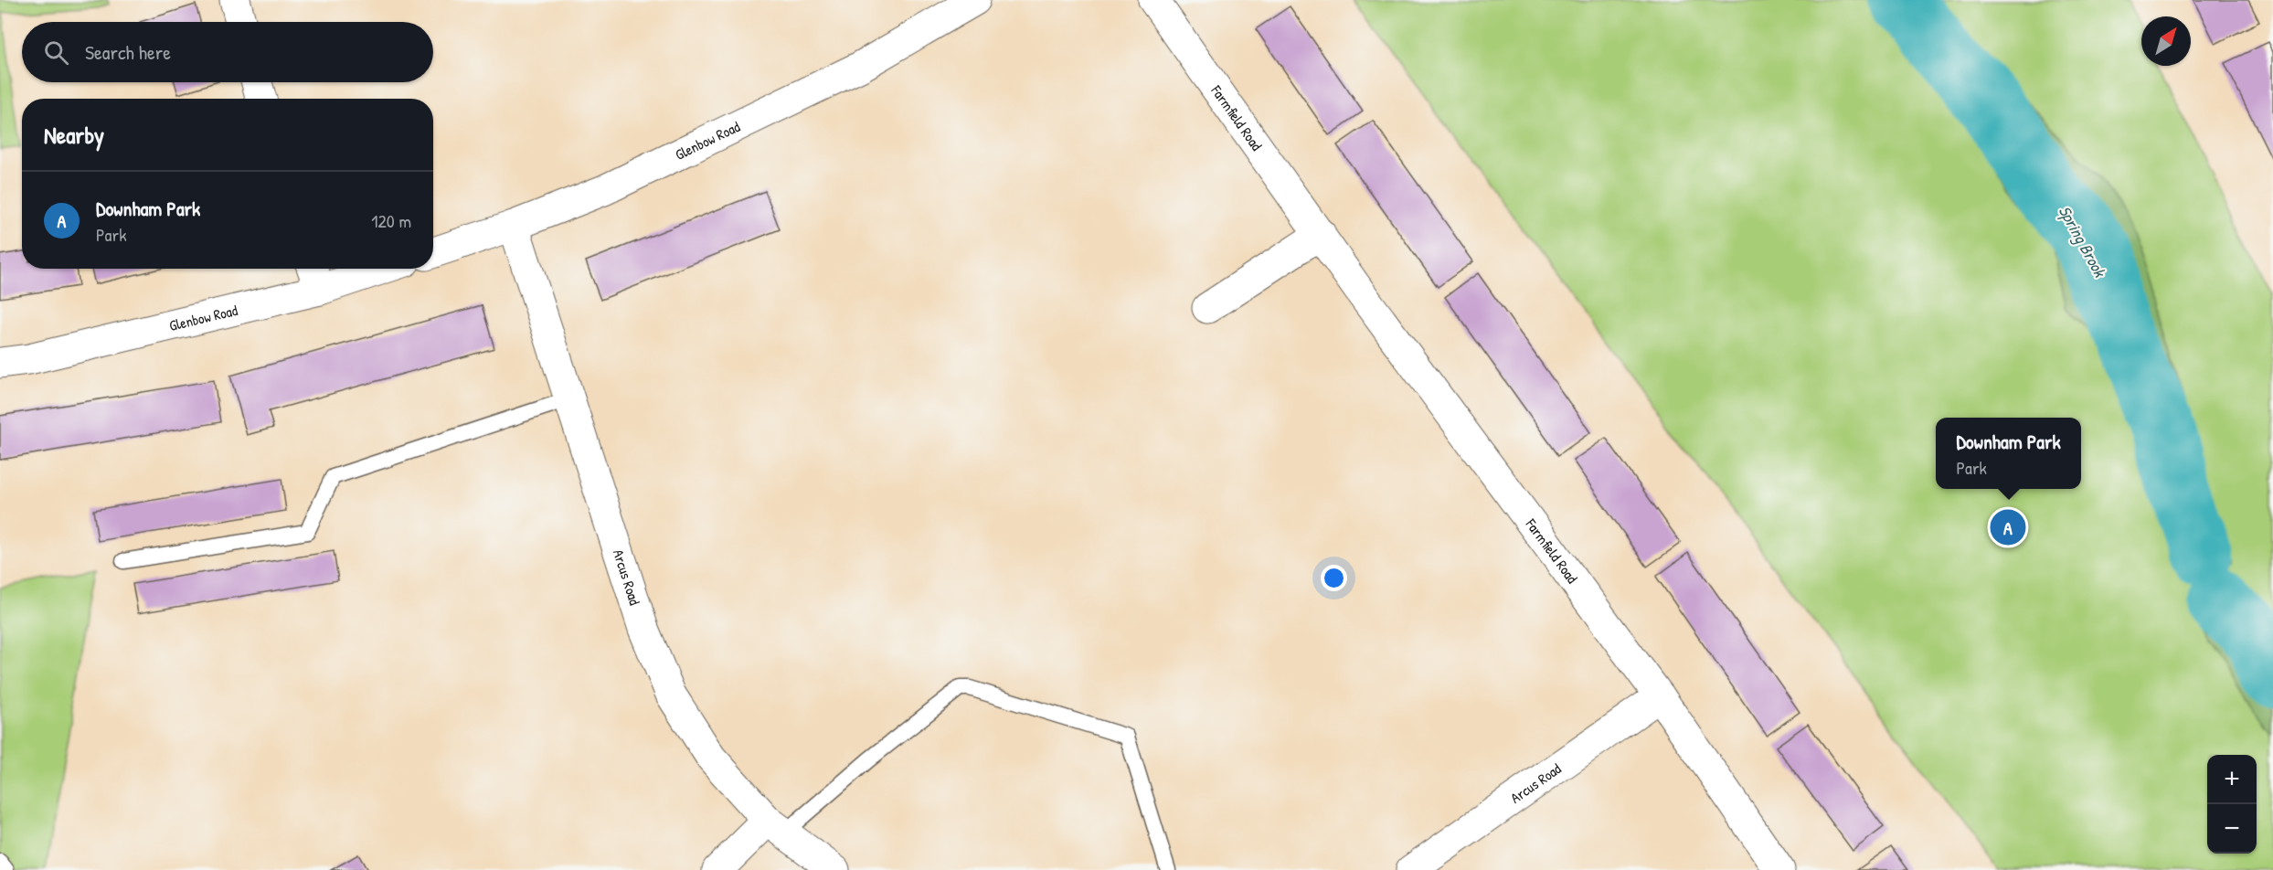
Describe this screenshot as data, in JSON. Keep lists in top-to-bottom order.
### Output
{
  "streets": {
    "street": ["Farmfield Road", "Glenbow Road", "Arcus Road"]
  },
  "crossings": [
    ["Farmfield Road", "Arcus Road"],
    ["Glenbow Road", "Arcus Road"]
  ],
  "water": ["Spring Brook"],
  "north": "top right",
  "page": {
    "search": "Search here",
    "heading": "Nearby",
    "list": [
      {
        "mark": "A",
        "name": "Downham Park",
        "note": "Park",
        "value": "120 m"
      }
    ],
    "popup": ["Downham Park", "Park"],
    "pins": "A",
    "map_buttons": ["+", "−"]
  }
}
